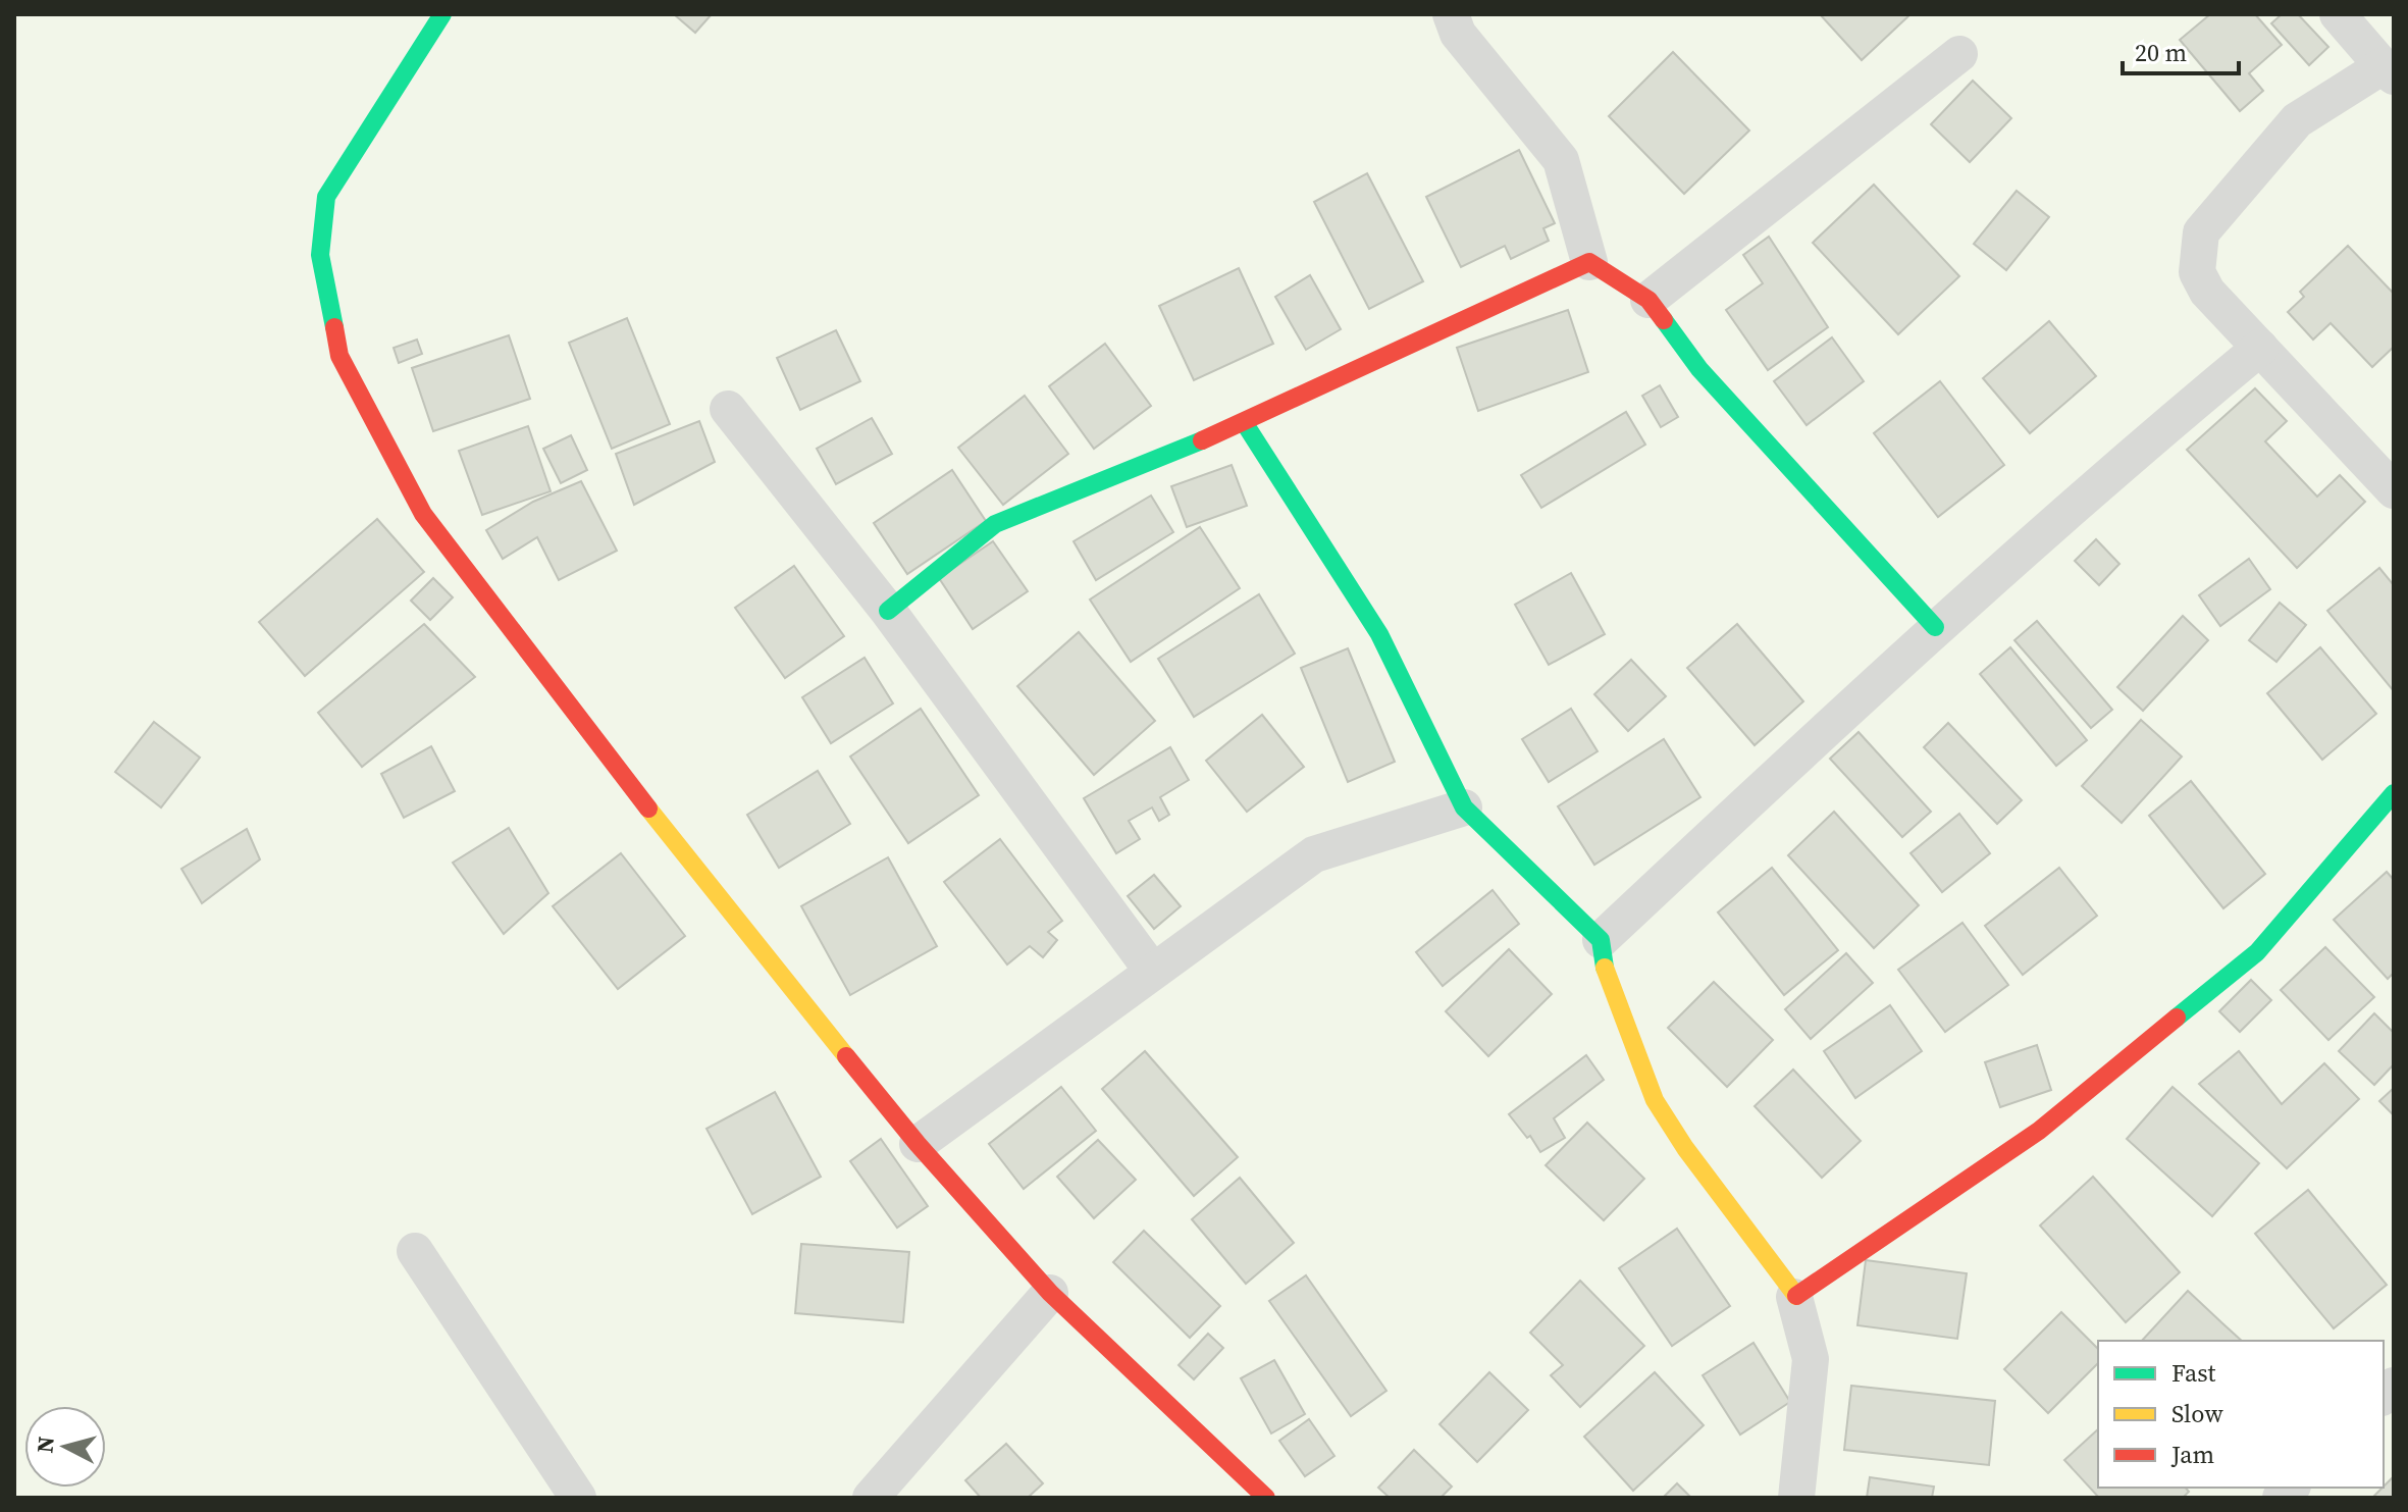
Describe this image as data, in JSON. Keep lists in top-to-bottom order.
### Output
{
  "legend": ["Fast", "Slow", "Jam"],
  "scale_bar": "20 m",
  "north": "left"
}
